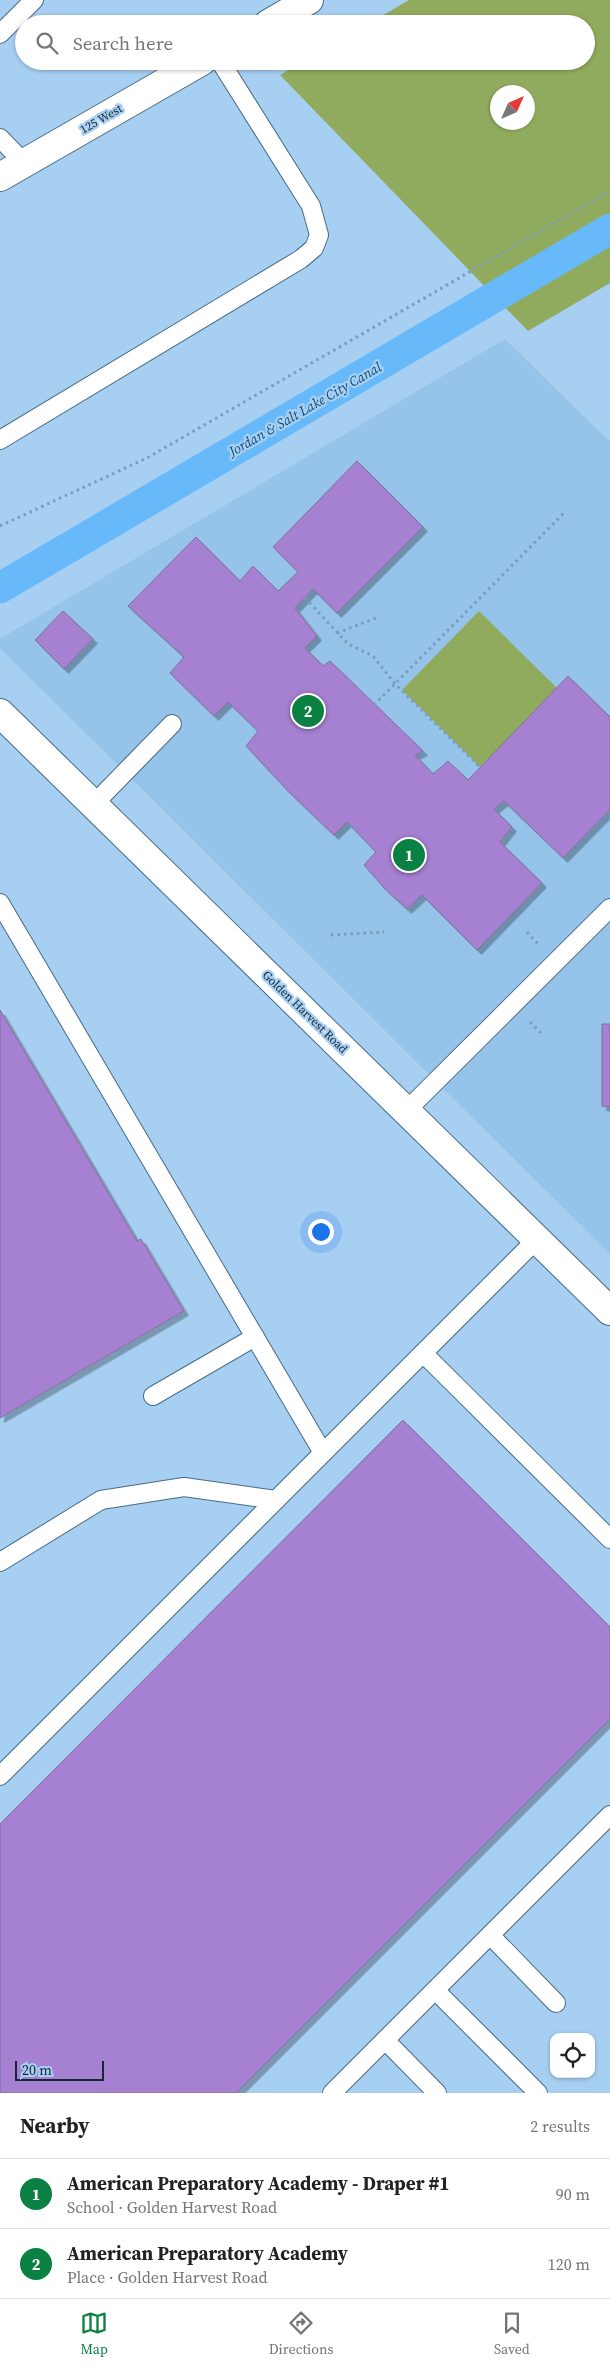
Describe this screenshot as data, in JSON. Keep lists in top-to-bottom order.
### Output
{
  "streets": {
    "street": ["125 West", "Golden Harvest Road"]
  },
  "water": ["Jordan & Salt Lake City Canal"],
  "scale_bar": "20 m",
  "north": "top right",
  "page": {
    "search": "Search here",
    "pins": ["2", "1"],
    "scale": "20 m",
    "heading": ["Nearby", "2 results"],
    "list": [
      {
        "mark": "1",
        "name": "American Preparatory Academy - Draper #1",
        "note": "School · Golden Harvest Road",
        "value": "90 m"
      },
      {
        "mark": "2",
        "name": "American Preparatory Academy",
        "note": "Place · Golden Harvest Road",
        "value": "120 m"
      }
    ],
    "nav": ["Map", "Directions", "Saved"]
  }
}
